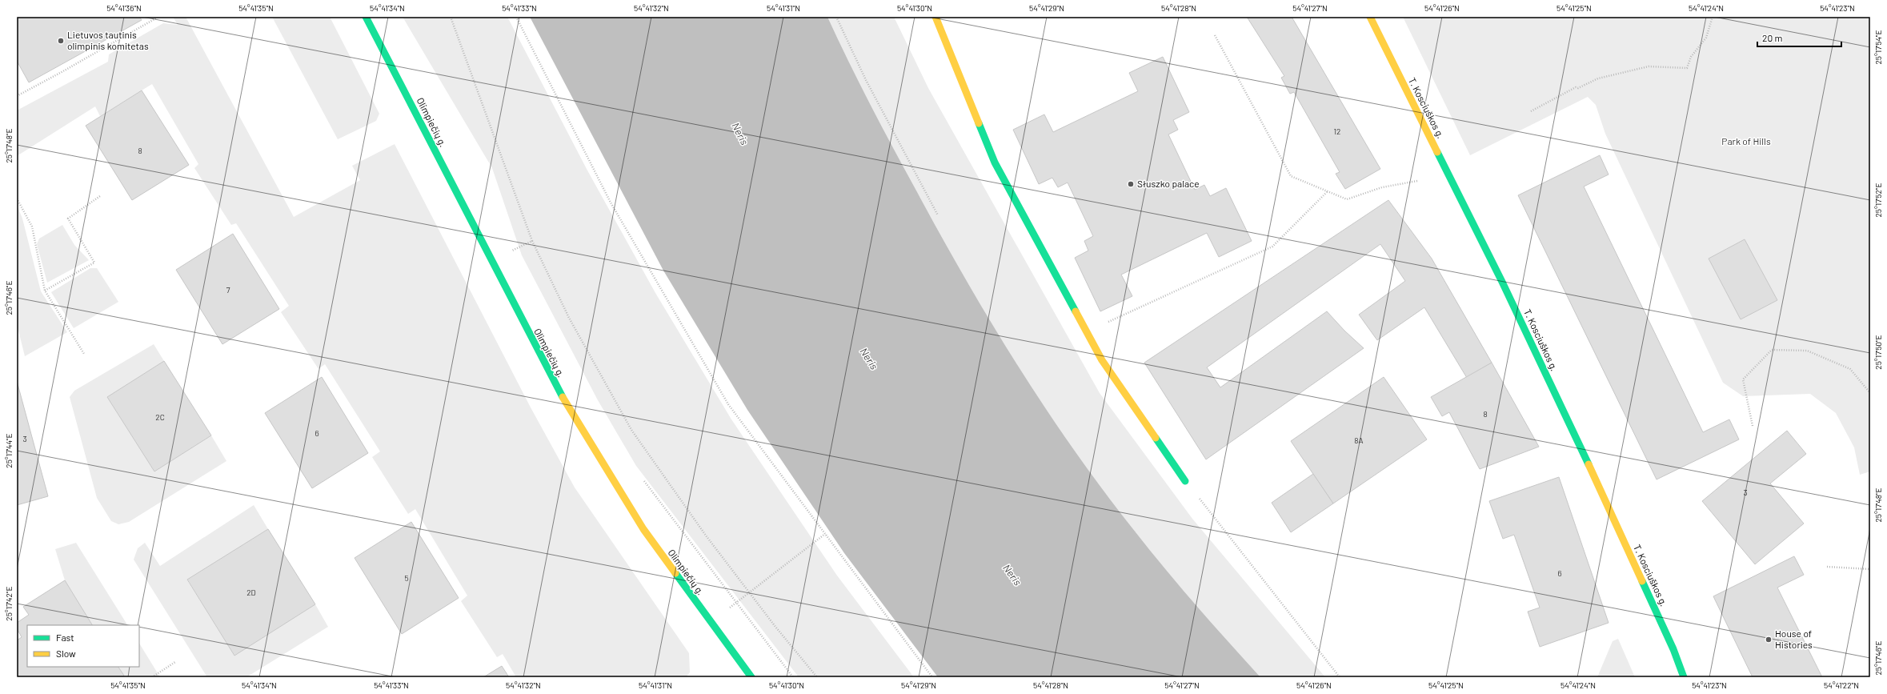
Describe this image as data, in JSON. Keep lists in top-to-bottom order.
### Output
{
  "streets": {
    "street": ["T. Kosciuškos g.", "Olimpiečių g."]
  },
  "water": ["Neris"],
  "parks": ["Park of Hills"],
  "places": ["Lietuvos tautinis olimpinis komitetas", "Słuszko palace", "House of Histories"],
  "house_numbers": [
    "12",
    "8",
    "7",
    "8",
    "2C",
    "6",
    "3",
    "8A",
    "3",
    "6",
    "5",
    "2D"
  ],
  "legend": ["Fast", "Slow"],
  "scale_bar": "20 m",
  "coordinates": [
    "54°41'36\"N",
    "54°41'35\"N",
    "54°41'34\"N",
    "54°41'33\"N",
    "54°41'32\"N",
    "54°41'31\"N",
    "54°41'30\"N",
    "54°41'29\"N",
    "54°41'28\"N",
    "54°41'27\"N",
    "54°41'26\"N",
    "54°41'25\"N",
    "54°41'24\"N",
    "54°41'23\"N",
    "25°17'54\"E",
    "25°17'48\"E",
    "25°17'52\"E",
    "25°17'46\"E",
    "25°17'50\"E",
    "25°17'44\"E",
    "25°17'42\"E",
    "54°41'22\"N"
  ]
}
